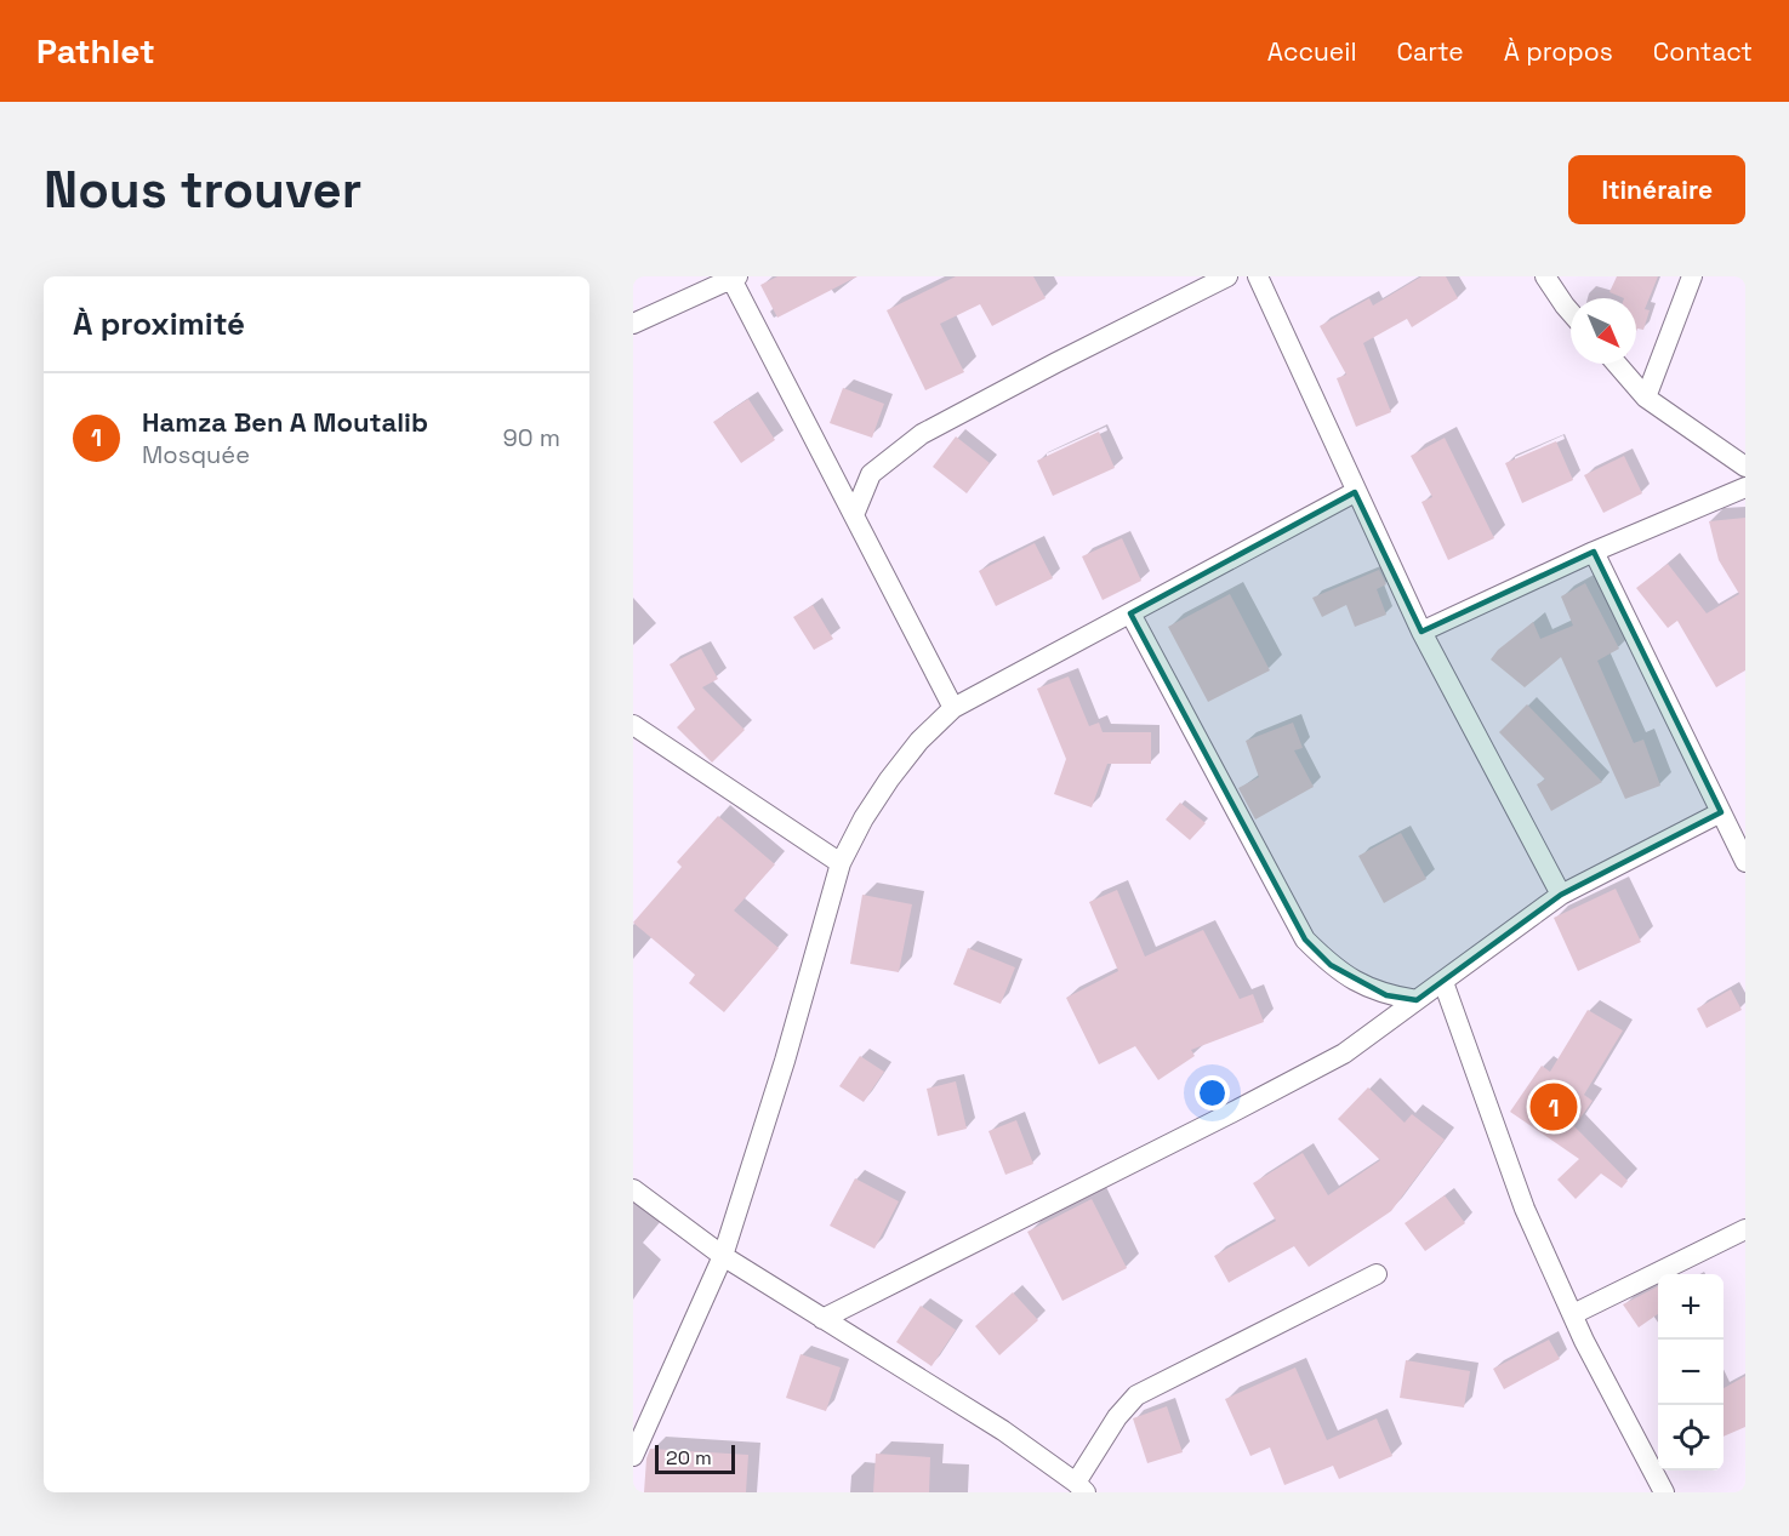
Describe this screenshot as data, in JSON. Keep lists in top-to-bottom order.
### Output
{
  "scale_bar": "20 m",
  "north": "bottom right",
  "page": {
    "header": "Pathlet",
    "nav": [
      "Accueil",
      "Carte",
      "À propos",
      "Contact"
    ],
    "buttons": "Itinéraire",
    "title": "Nous trouver",
    "heading": "À proximité",
    "list": [
      {
        "mark": "1",
        "name": "Hamza Ben A Moutalib",
        "note": "Mosquée",
        "value": "90 m"
      }
    ],
    "pins": "1",
    "map_buttons": ["+", "−"],
    "scale": "20 m"
  }
}
